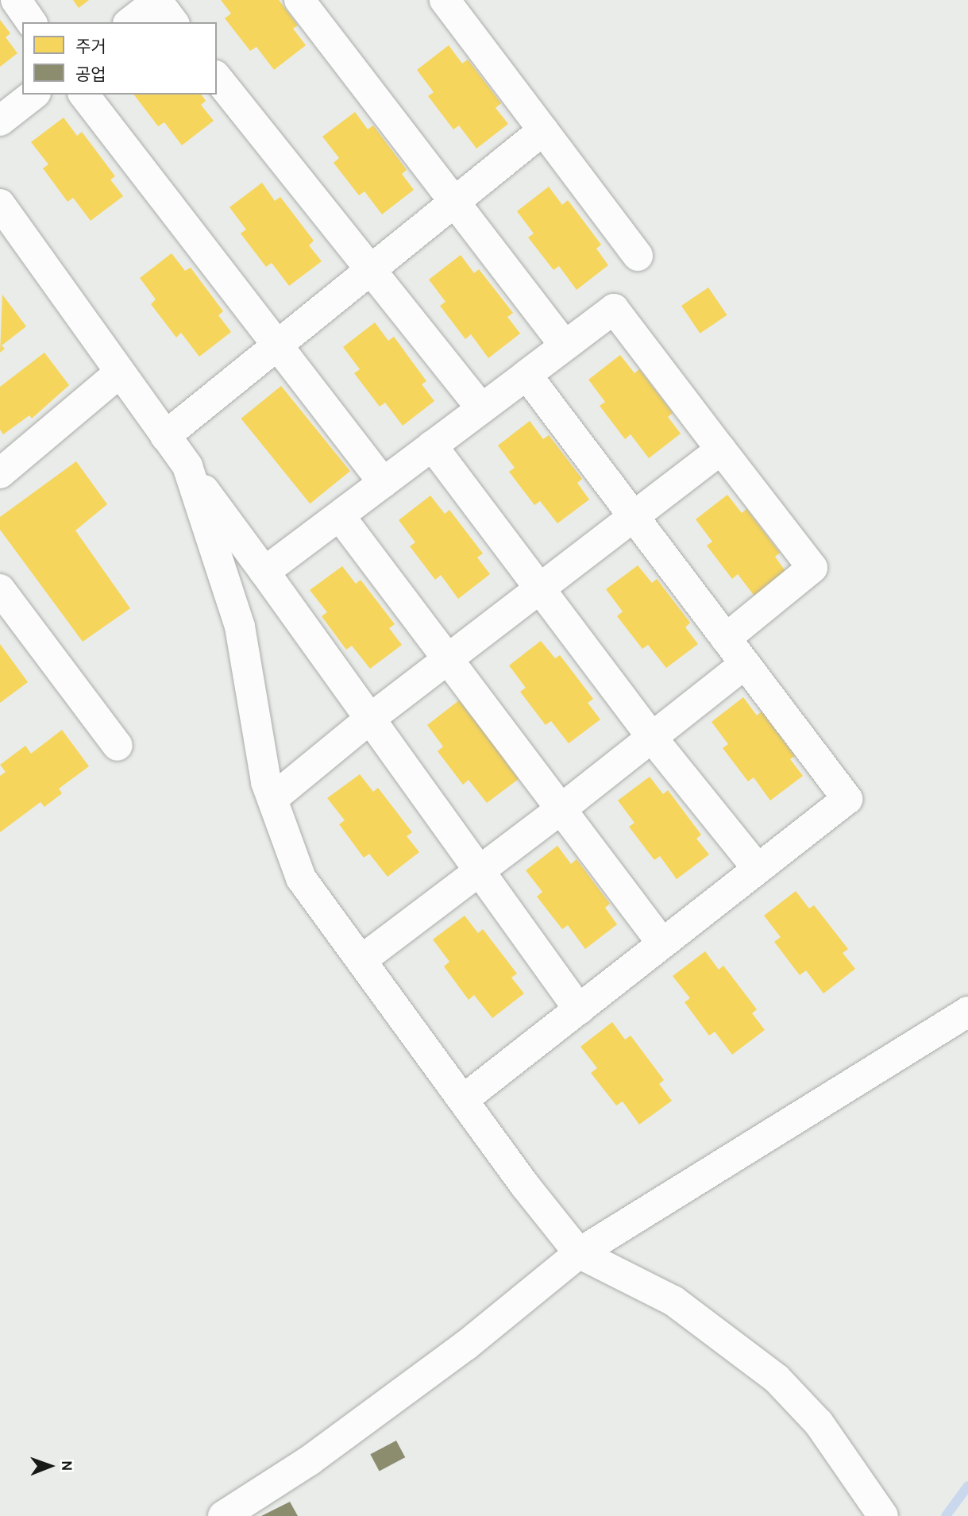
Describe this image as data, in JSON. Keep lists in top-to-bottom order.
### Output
{
  "legend": ["주거", "공업"],
  "north": "right"
}
